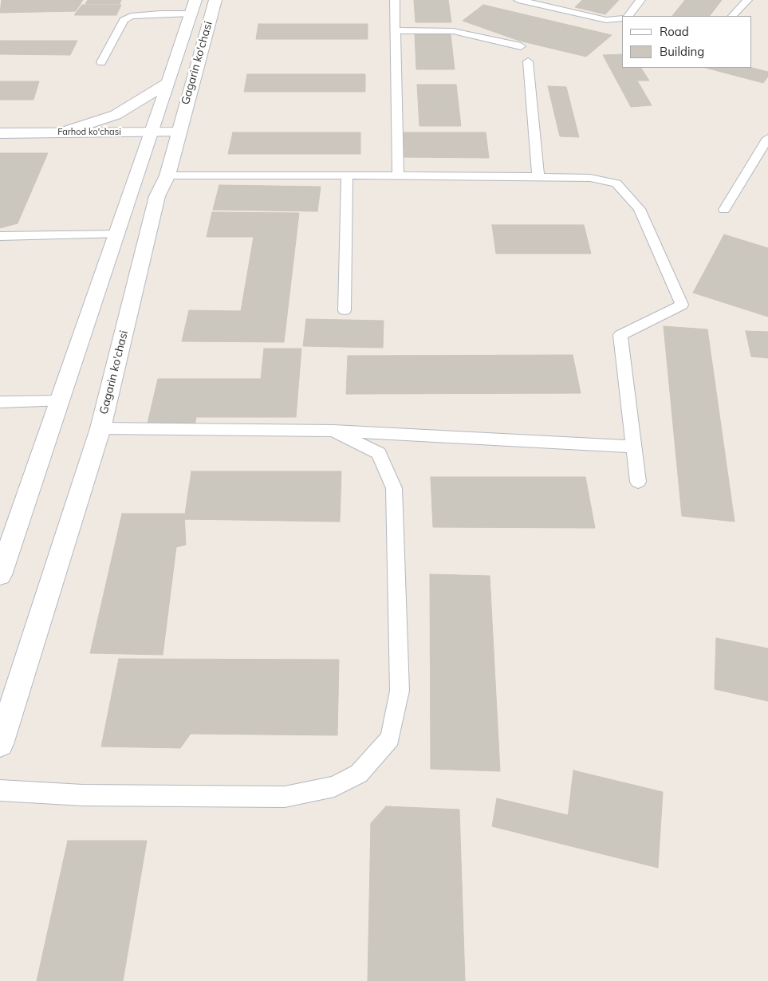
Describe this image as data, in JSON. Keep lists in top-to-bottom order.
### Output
{
  "streets": {
    "main road": ["Gagarin ko'chasi", "Farhod ko'chasi"]
  },
  "crossings": [
    ["Gagarin ko'chasi", "Farhod ko'chasi"]
  ],
  "legend": ["Road", "Building"]
}
